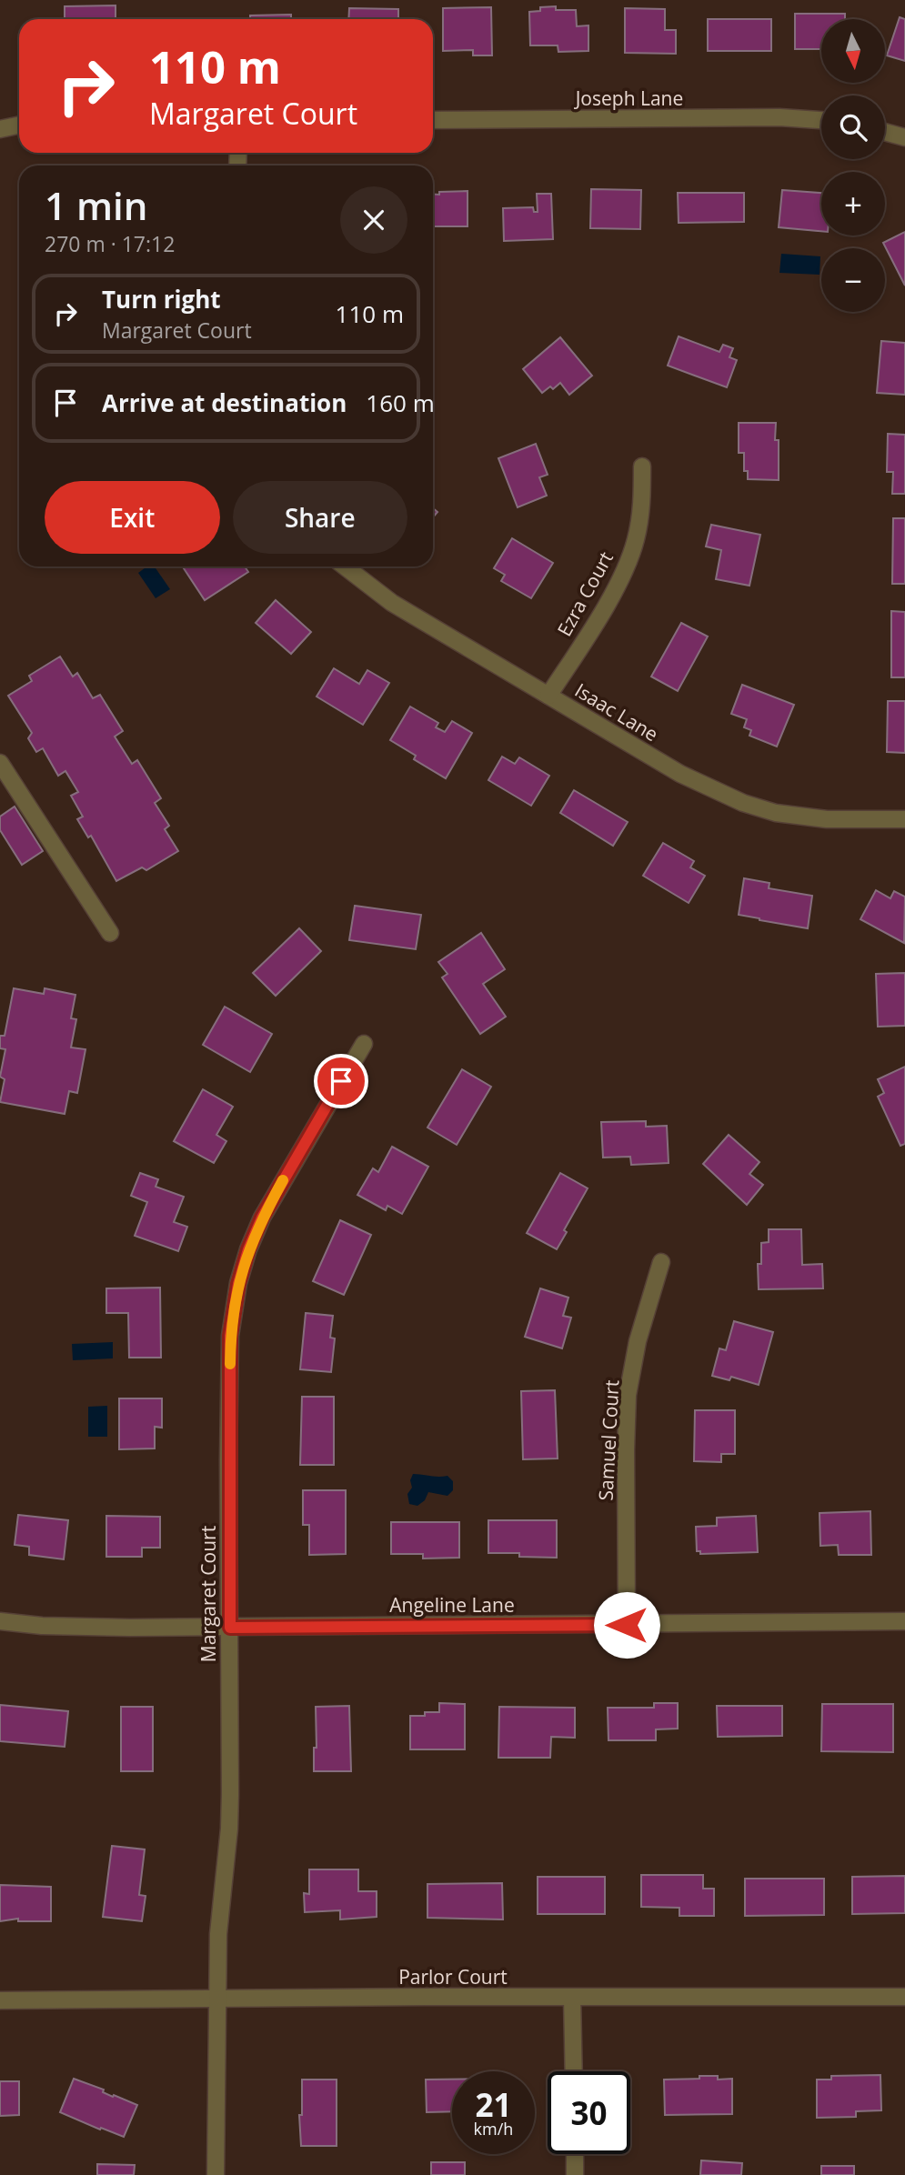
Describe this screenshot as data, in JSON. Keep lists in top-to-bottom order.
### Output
{
  "streets": {
    "street": [
      "Joseph Lane",
      "Ezra Court",
      "Isaac Lane",
      "Samuel Court",
      "Margaret Court",
      "Angeline Lane",
      "Parlor Court"
    ]
  },
  "crossings": [
    ["Ezra Court", "Isaac Lane"],
    ["Samuel Court", "Angeline Lane"],
    ["Margaret Court", "Angeline Lane"],
    ["Margaret Court", "Parlor Court"]
  ],
  "north": "bottom",
  "page": {
    "map_buttons": ["+", "−"],
    "turn": ["110 m", "Margaret Court"],
    "heading": ["1 min", "270 m · 17:12"],
    "list": [
      {
        "name": "Turn right",
        "note": "Margaret Court",
        "value": "110 m"
      },
      {
        "name": "Arrive at destination",
        "value": "160 m"
      }
    ],
    "buttons": ["Exit", "Share"],
    "speed": "21 km/h",
    "limit": "30"
  }
}
